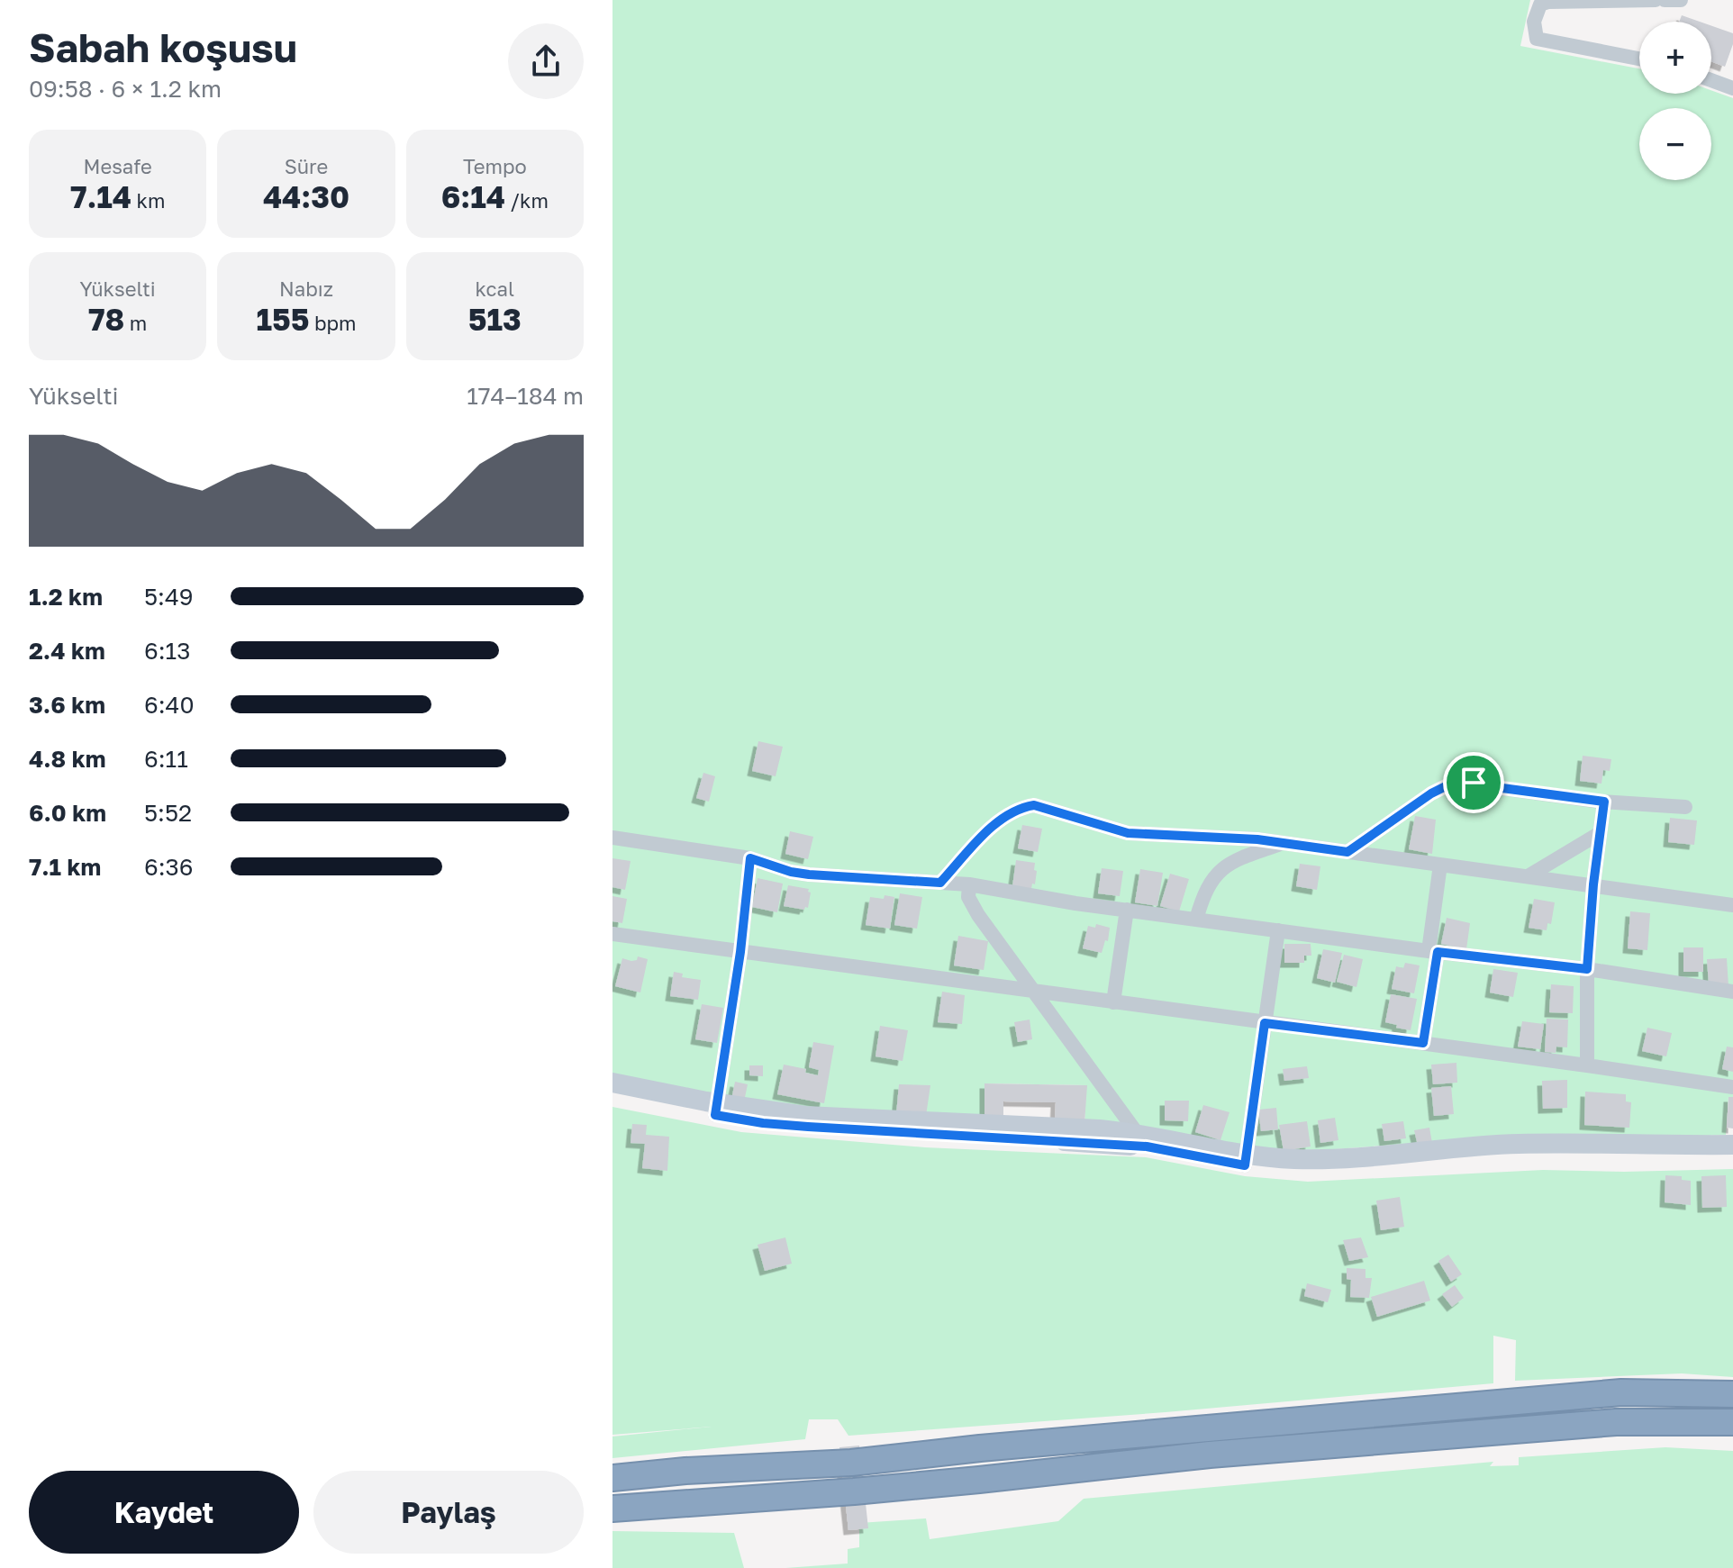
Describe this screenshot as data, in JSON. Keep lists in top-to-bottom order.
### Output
{
  "page": {
    "heading": ["Sabah koşusu", "09:58 · 6 × 1.2 km"],
    "map_buttons": ["+", "−"],
    "stats": [
      ["Mesafe", "7.14 km"],
      ["Süre", "44:30"],
      ["Tempo", "6:14 /km"],
      ["Yükselti", "78 m"],
      ["Nabız", "155 bpm"],
      ["kcal", "513"]
    ],
    "chart": ["Yükselti", "174–184 m"],
    "list": [
      {
        "name": "1.2 km",
        "note": "5:49"
      },
      {
        "name": "2.4 km",
        "note": "6:13"
      },
      {
        "name": "3.6 km",
        "note": "6:40"
      },
      {
        "name": "4.8 km",
        "note": "6:11"
      },
      {
        "name": "6.0 km",
        "note": "5:52"
      },
      {
        "name": "7.1 km",
        "note": "6:36"
      }
    ],
    "buttons": ["Kaydet", "Paylaş"]
  }
}
